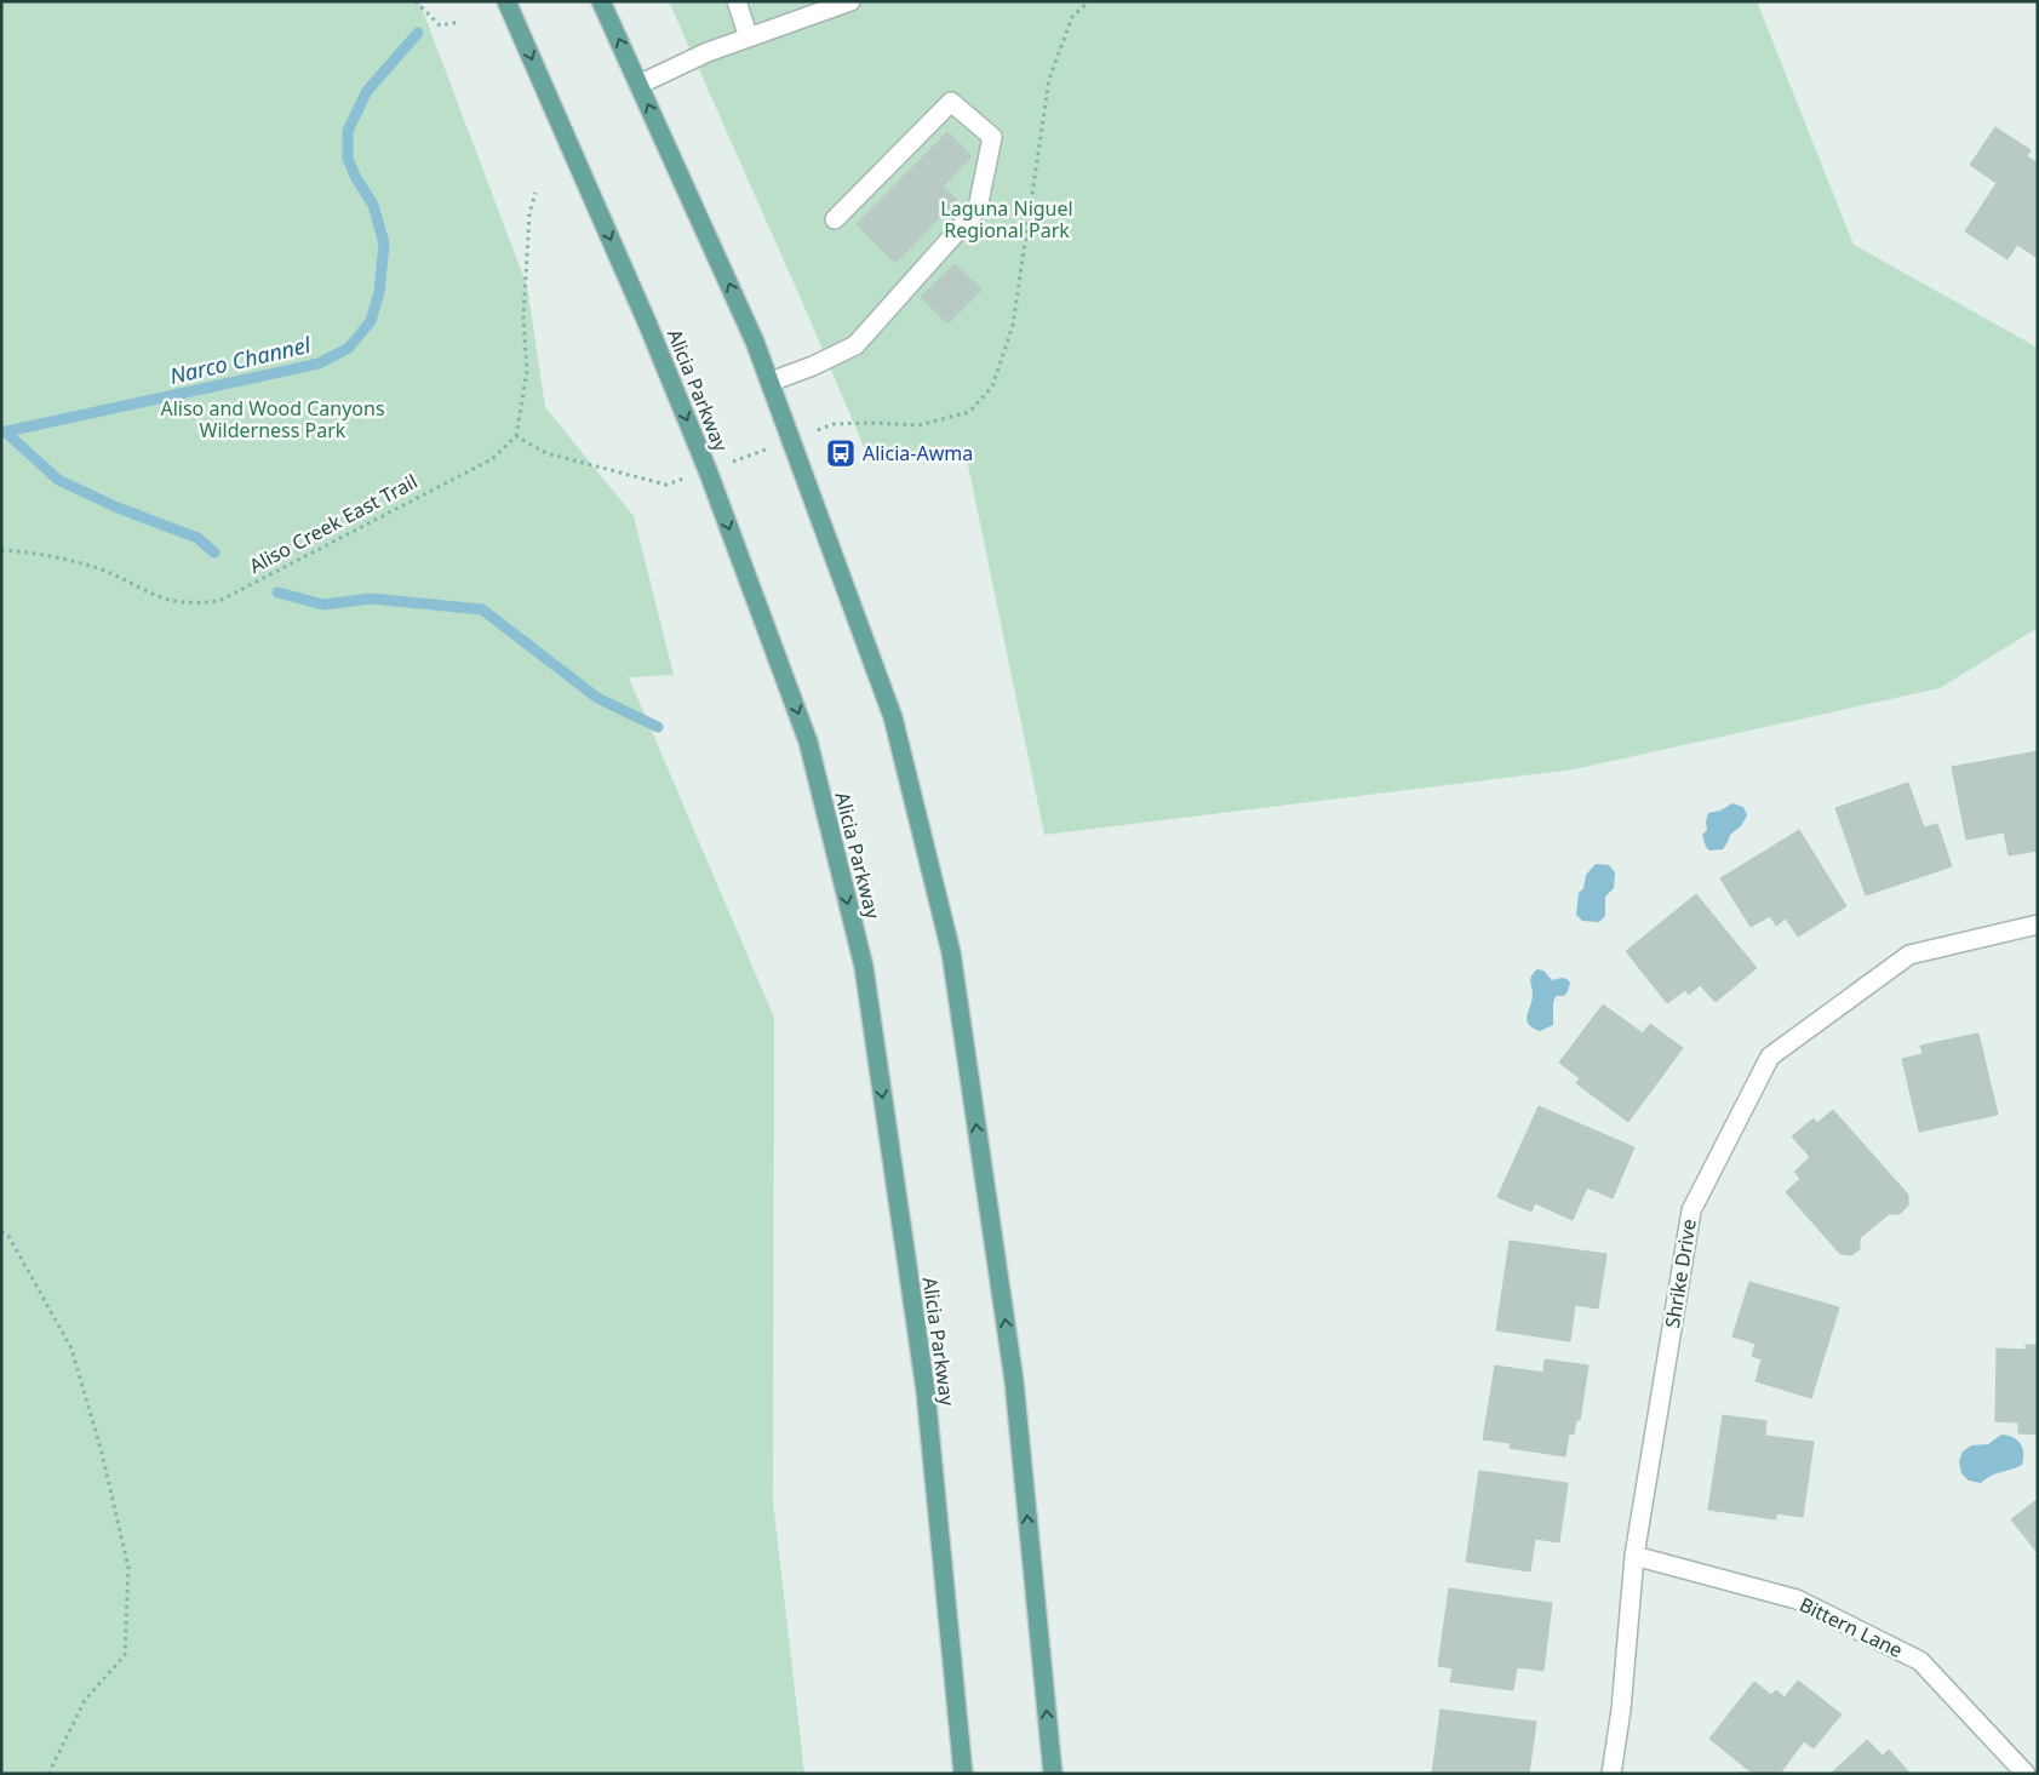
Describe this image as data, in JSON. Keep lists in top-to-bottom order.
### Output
{
  "streets": {
    "main road": ["Alicia Parkway"],
    "street": ["Shrike Drive", "Bittern Lane"],
    "path": ["Aliso Creek East Trail"]
  },
  "crossings": [
    ["Shrike Drive", "Bittern Lane"]
  ],
  "water": ["Narco Channel"],
  "parks": ["Laguna Niguel Regional Park", "Aliso and Wood Canyons Wilderness Park"],
  "places": {
    "bus stop": ["Alicia-Awma"]
  }
}
